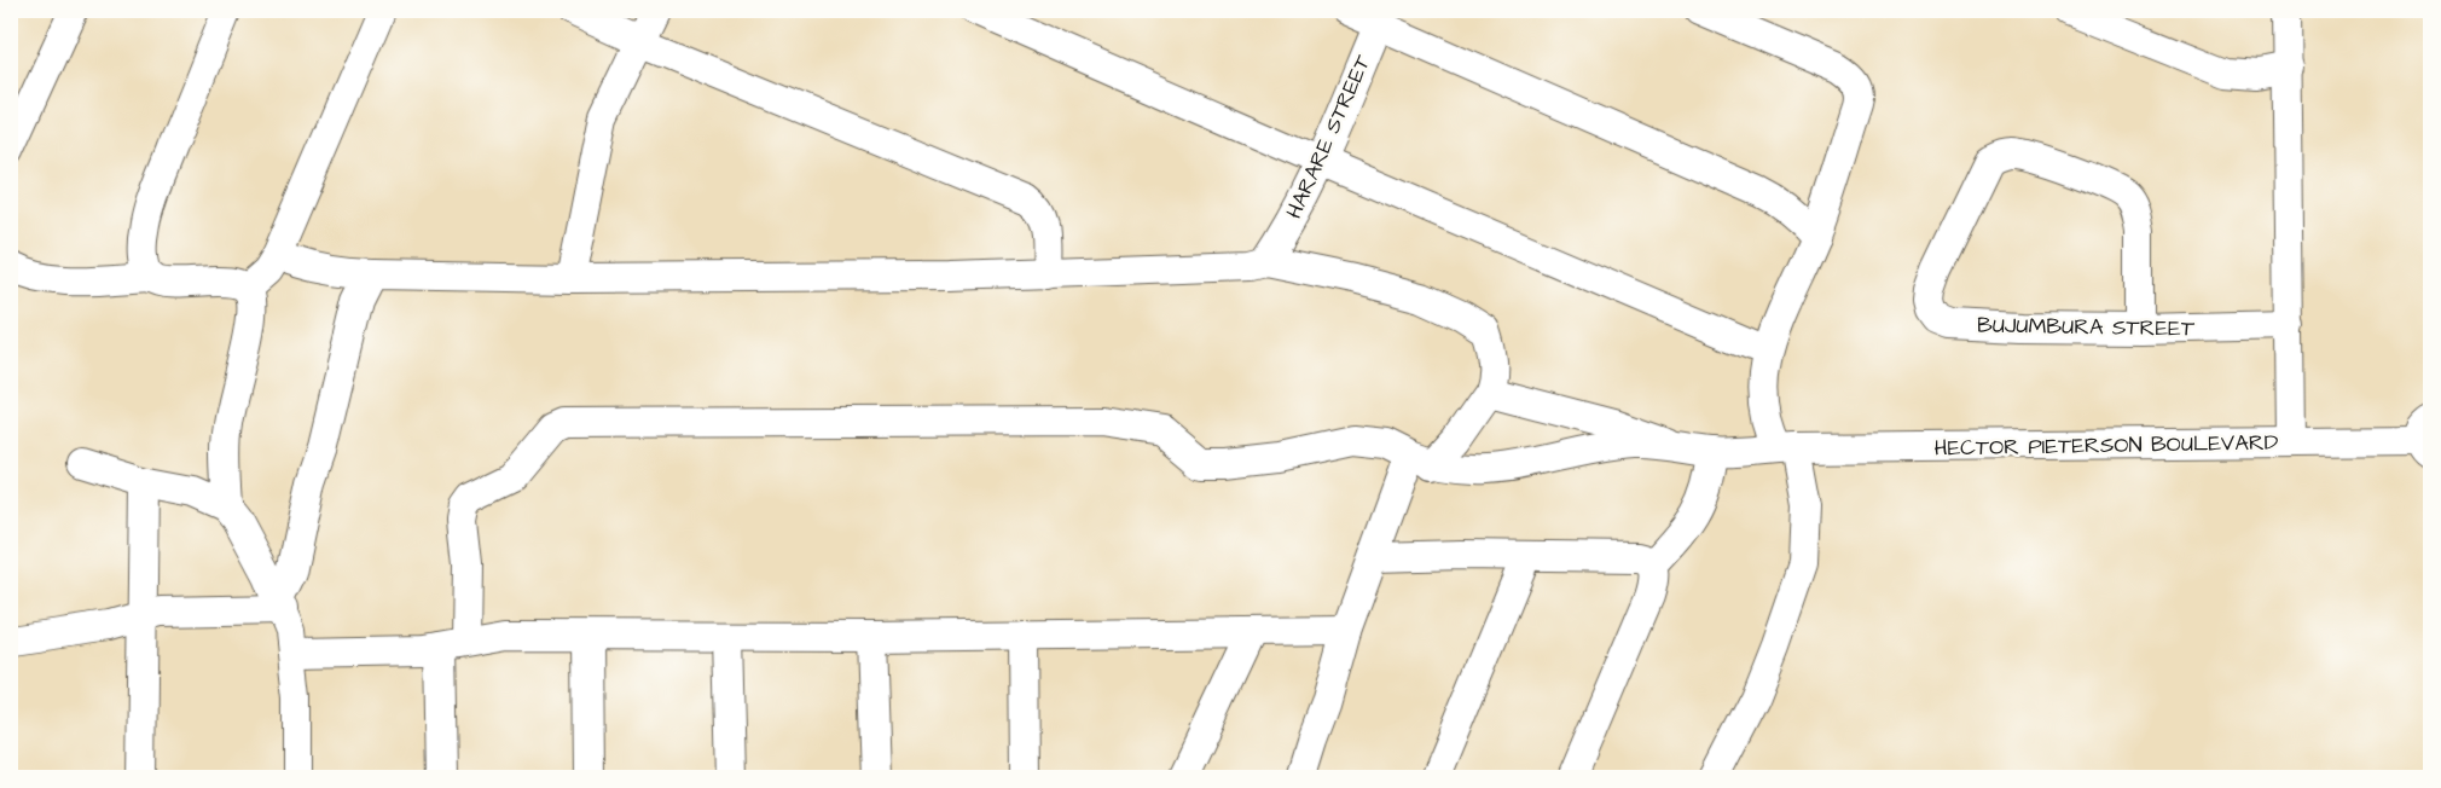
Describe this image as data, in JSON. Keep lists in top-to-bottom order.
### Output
{
  "streets": {
    "street": ["HARARE STREET", "BUJUMBURA STREET", "HECTOR PIETERSON BOULEVARD"]
  }
}
